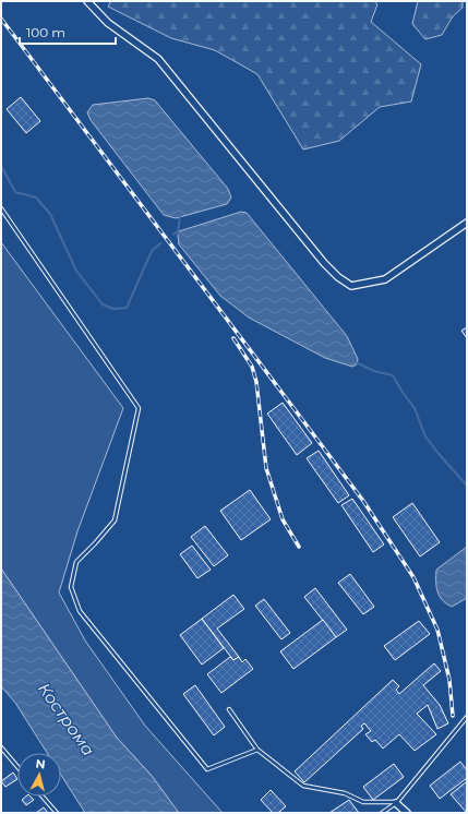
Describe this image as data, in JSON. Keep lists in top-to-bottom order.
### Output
{
  "water": ["Кострома"],
  "scale_bar": "100 m",
  "north": "top"
}
